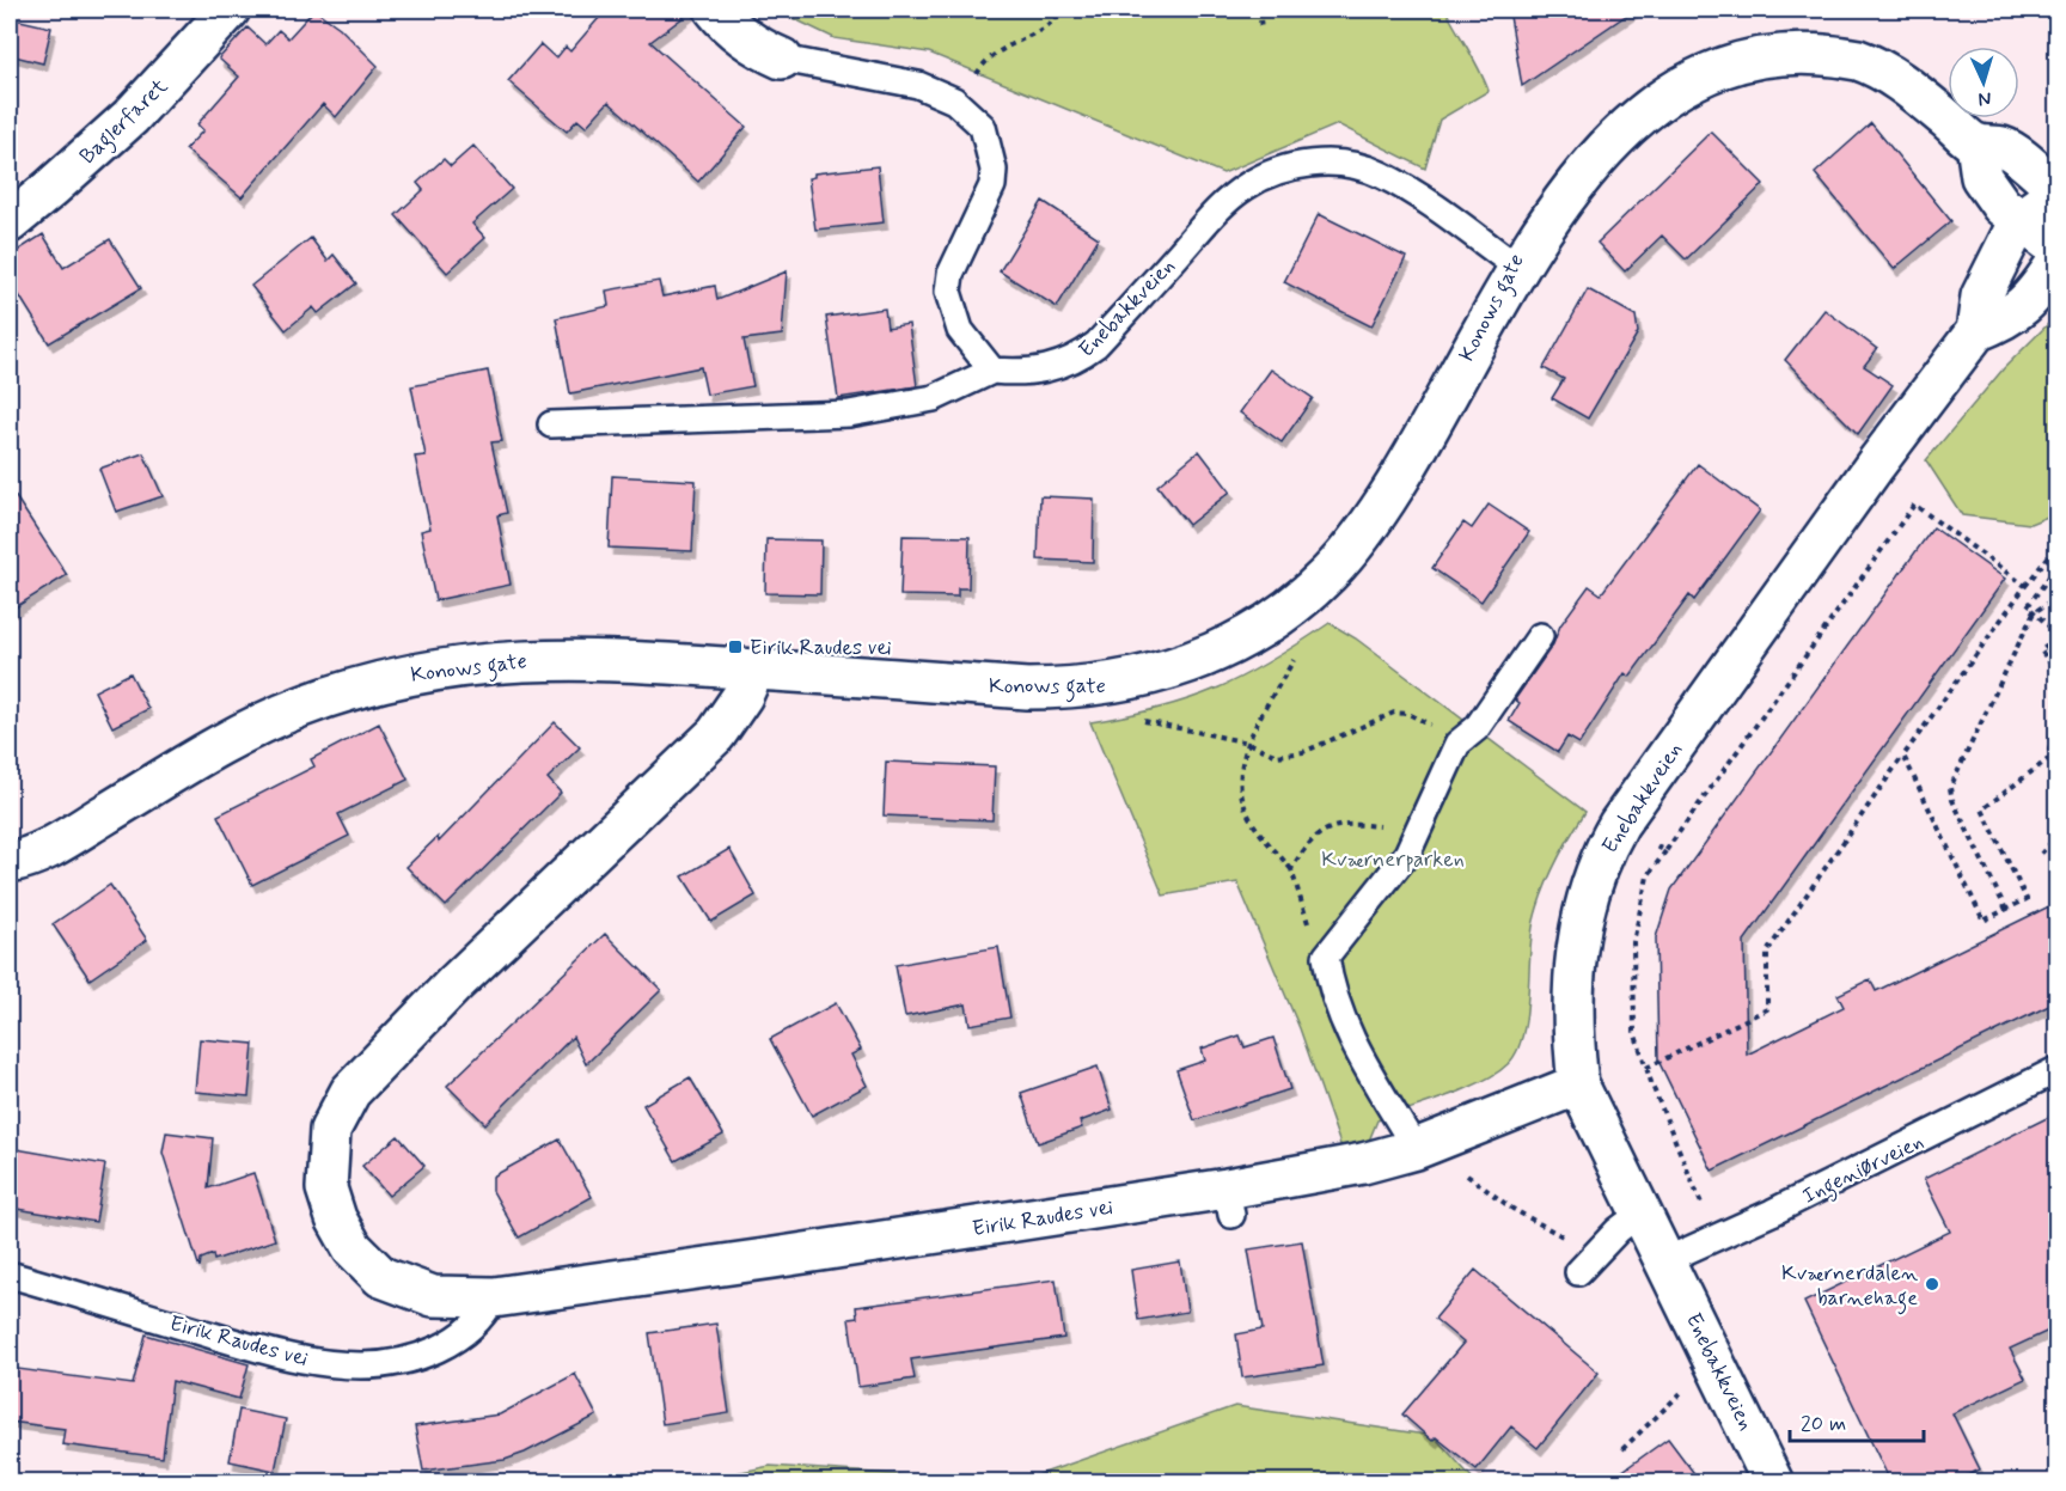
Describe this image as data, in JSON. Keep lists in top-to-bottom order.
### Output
{
  "streets": {
    "street": [
      "Baglerfaret",
      "Enebakkveien",
      "Konows gate",
      "Eirik Raudes vei"
    ],
    "lane": ["Ingeniørveien"]
  },
  "crossings": [
    ["Enebakkveien", "Konows gate"],
    ["Enebakkveien", "Ingeniørveien"],
    ["Enebakkveien", "Eirik Raudes vei"],
    ["Konows gate", "Eirik Raudes vei"]
  ],
  "parks": ["Kværnerparken"],
  "places": {
    "transit": ["Eirik Raudes vei"],
    "other": ["Kværnerdalen barnehage"]
  },
  "scale_bar": "20 m",
  "north": "bottom"
}
